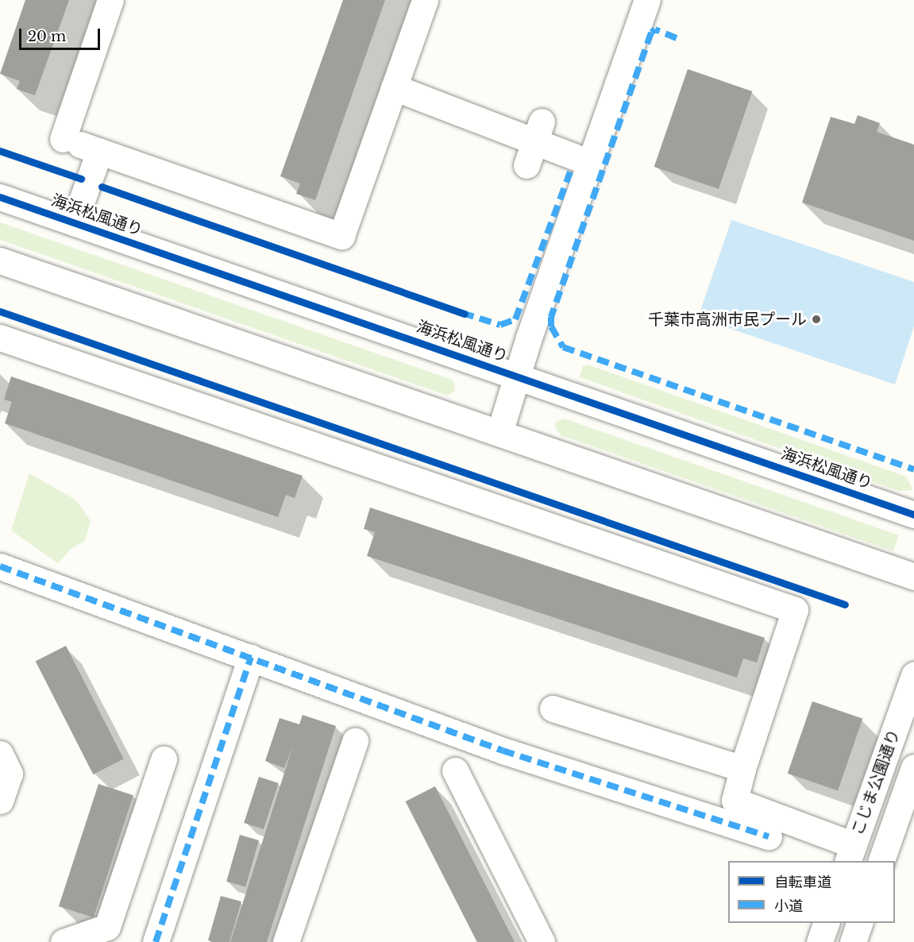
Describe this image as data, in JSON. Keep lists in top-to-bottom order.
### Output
{
  "streets": {
    "street": ["海浜松風通り", "こじま公園通り"]
  },
  "places": ["千葉市高洲市民プール"],
  "legend": ["自転車道", "小道"],
  "scale_bar": "20 m"
}
